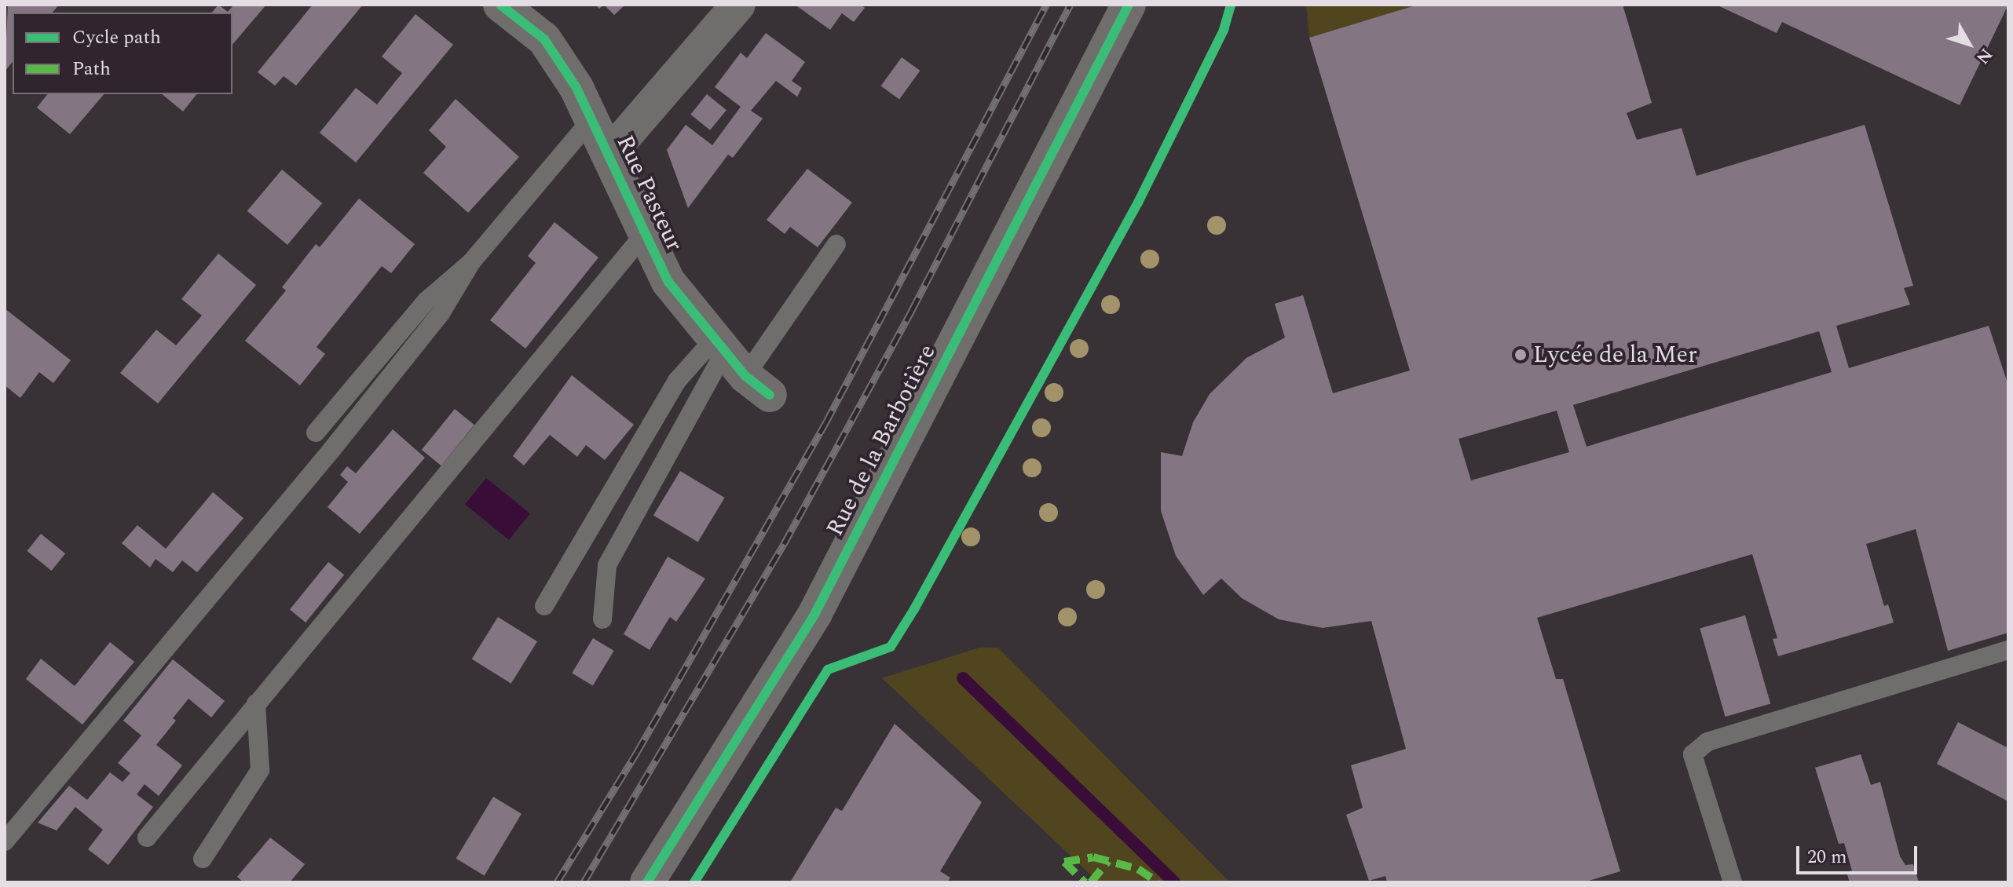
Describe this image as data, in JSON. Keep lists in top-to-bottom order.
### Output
{
  "streets": {
    "street": ["Rue Pasteur", "Rue de la Barbotière"]
  },
  "places": ["Lycée de la Mer"],
  "legend": ["Cycle path", "Path"],
  "scale_bar": "20 m",
  "north": "bottom right"
}
